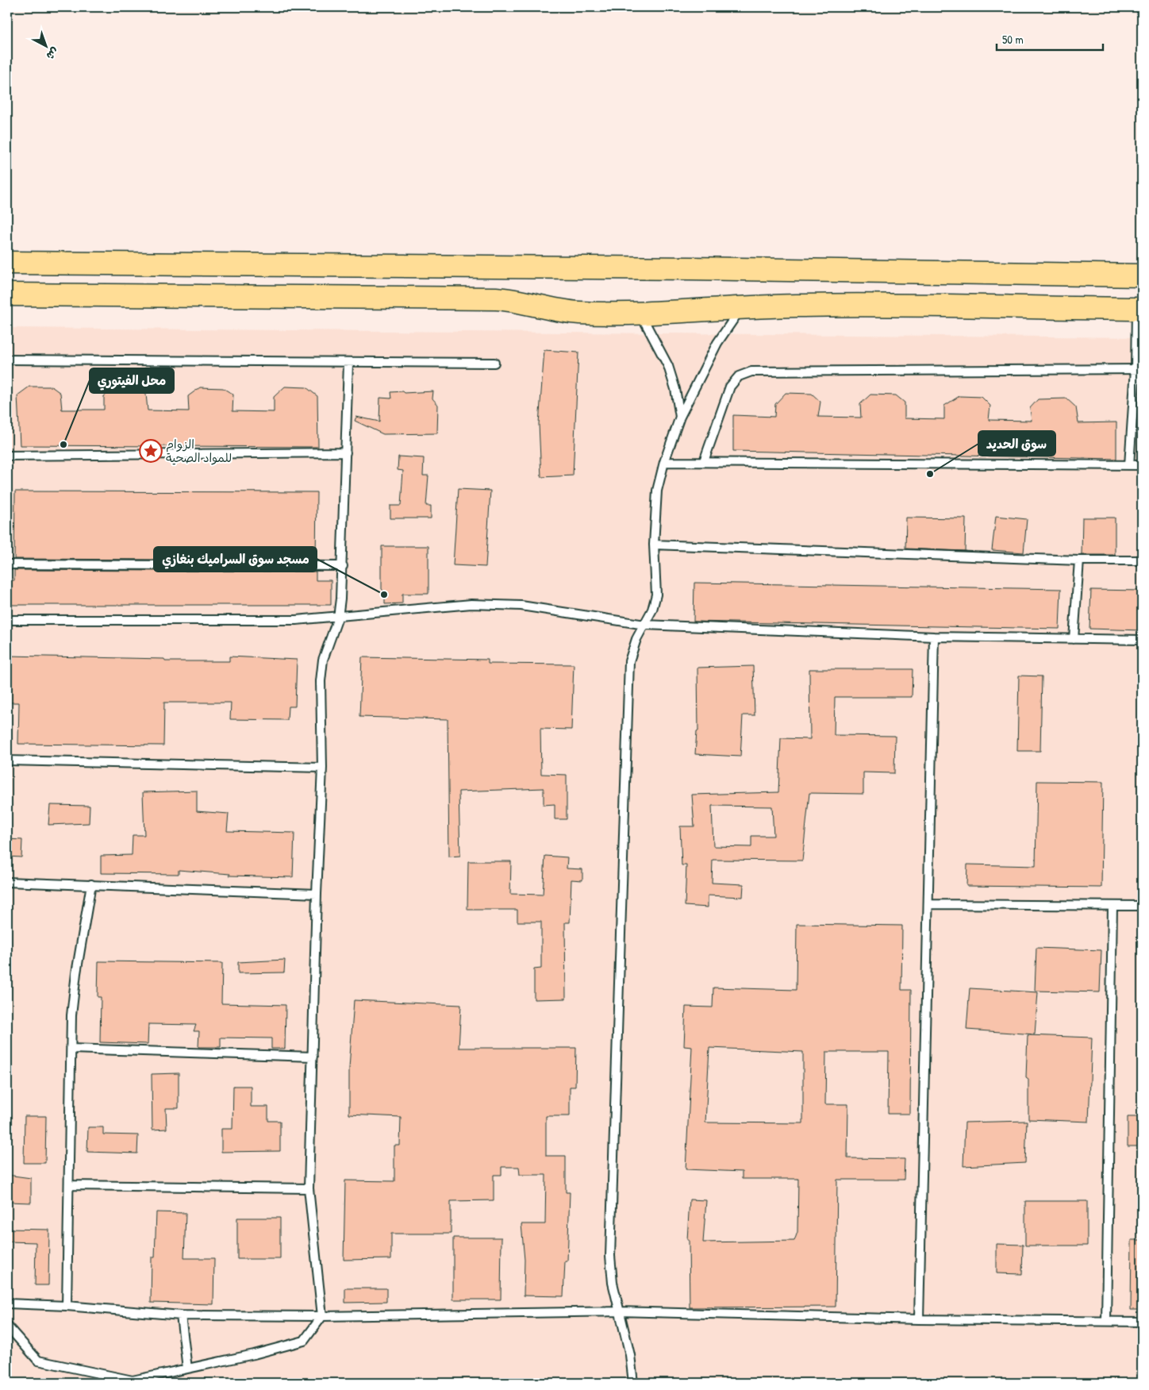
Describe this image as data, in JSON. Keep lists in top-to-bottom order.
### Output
{
  "places": {
    "other": ["محل الفيتوري", "سوق الحديد", "مسجد سوق السراميك بنغازي"],
    "place": ["الزوام للمواد الصحية"]
  },
  "scale_bar": "50 m",
  "north": "bottom right"
}
